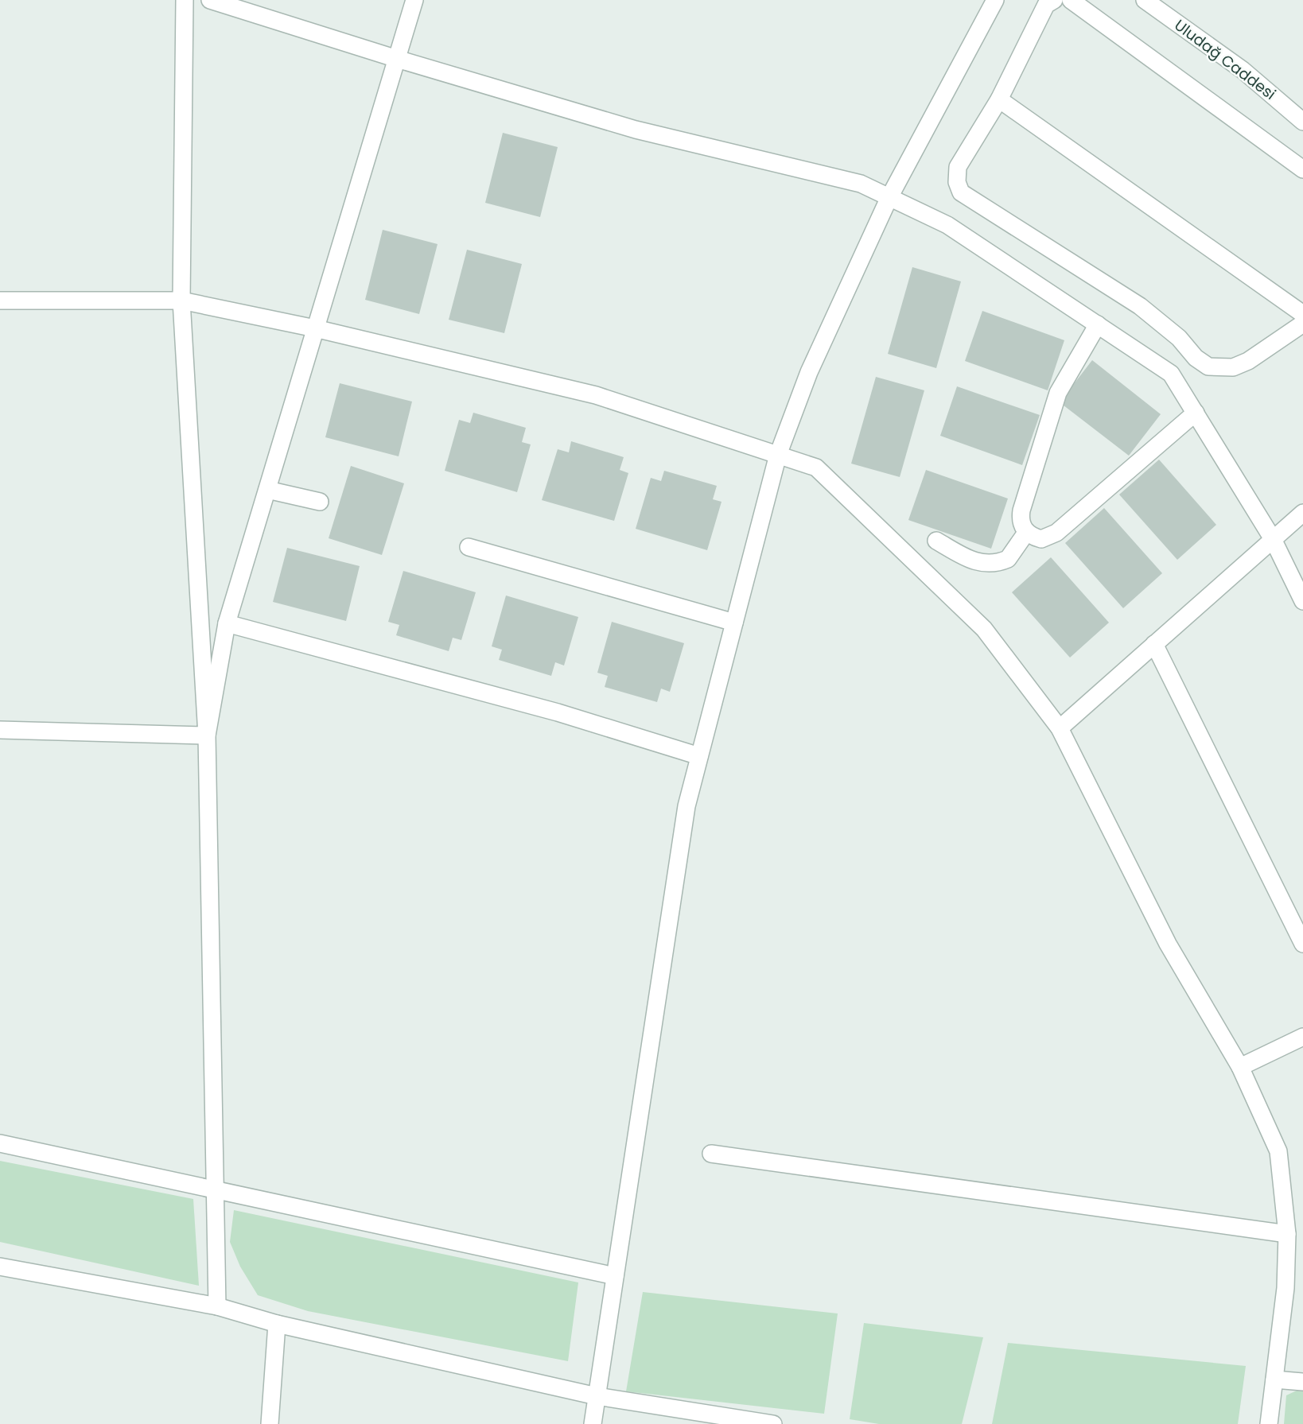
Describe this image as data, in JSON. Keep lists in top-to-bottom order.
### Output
{
  "streets": {
    "street": ["Uludağ Caddesi"]
  }
}
